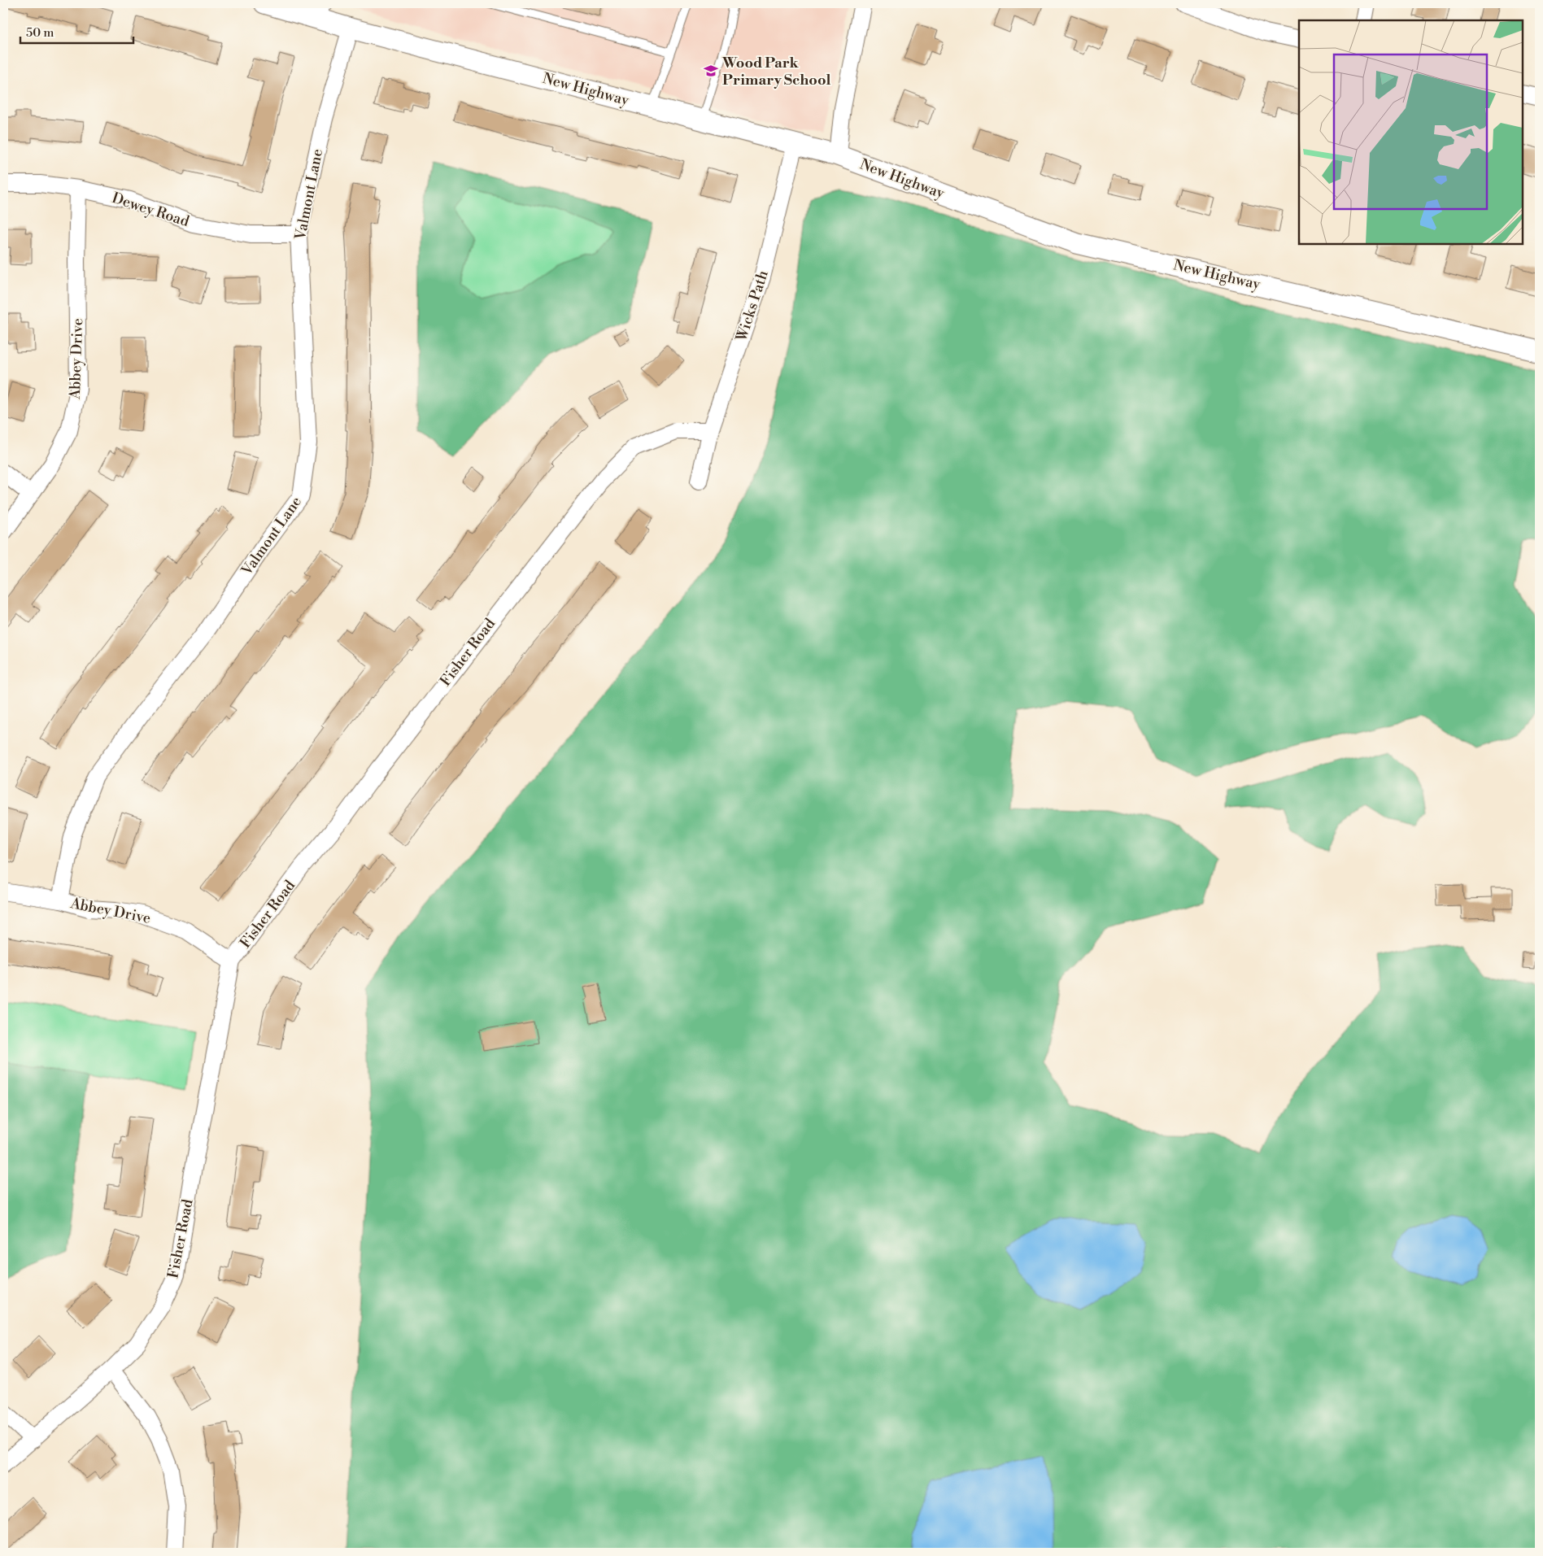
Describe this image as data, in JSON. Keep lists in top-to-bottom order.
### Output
{
  "streets": {
    "street": [
      "New Highway",
      "Valmont Lane",
      "Dewey Road",
      "Wicks Path",
      "Abbey Drive",
      "Fisher Road"
    ]
  },
  "crossings": [
    ["New Highway", "Valmont Lane"],
    ["New Highway", "Wicks Path"],
    ["Valmont Lane", "Dewey Road"],
    ["Valmont Lane", "Abbey Drive"],
    ["Dewey Road", "Abbey Drive"],
    ["Wicks Path", "Fisher Road"],
    ["Abbey Drive", "Fisher Road"]
  ],
  "places": {
    "school or university": ["Wood Park Primary School"]
  },
  "scale_bar": "50 m"
}
